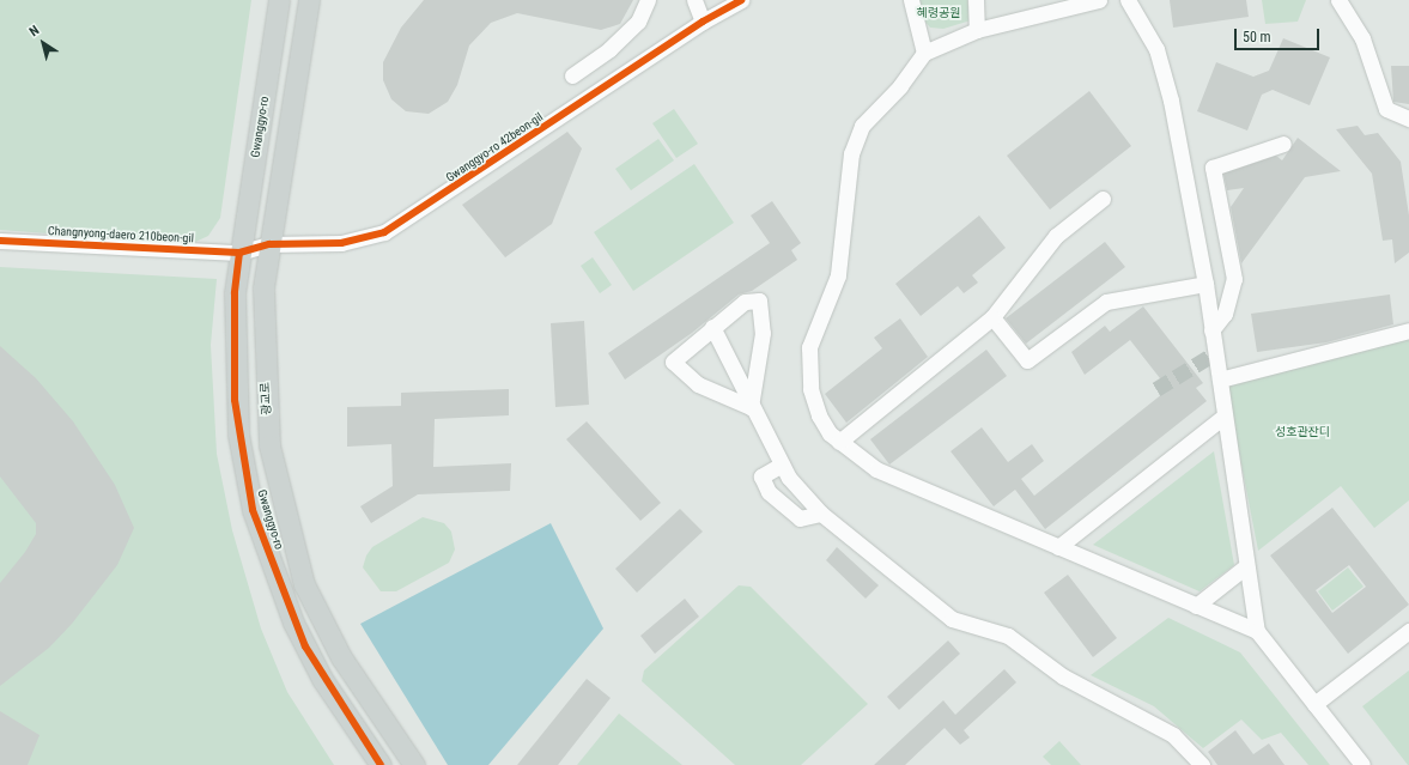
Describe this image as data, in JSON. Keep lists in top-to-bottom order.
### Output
{
  "streets": {
    "main road": ["Gwanggyo-ro", "광교로"],
    "street": ["Gwanggyo-ro 42beon-gil", "Changnyong-daero 210beon-gil"]
  },
  "crossings": [
    ["Gwanggyo-ro", "Gwanggyo-ro 42beon-gil"],
    ["Gwanggyo-ro", "Changnyong-daero 210beon-gil"],
    ["Gwanggyo-ro 42beon-gil", "Changnyong-daero 210beon-gil"],
    ["Gwanggyo-ro 42beon-gil", "광교로"]
  ],
  "parks": ["혜령공원", "성호관잔디"],
  "scale_bar": "50 m",
  "north": "top left"
}
